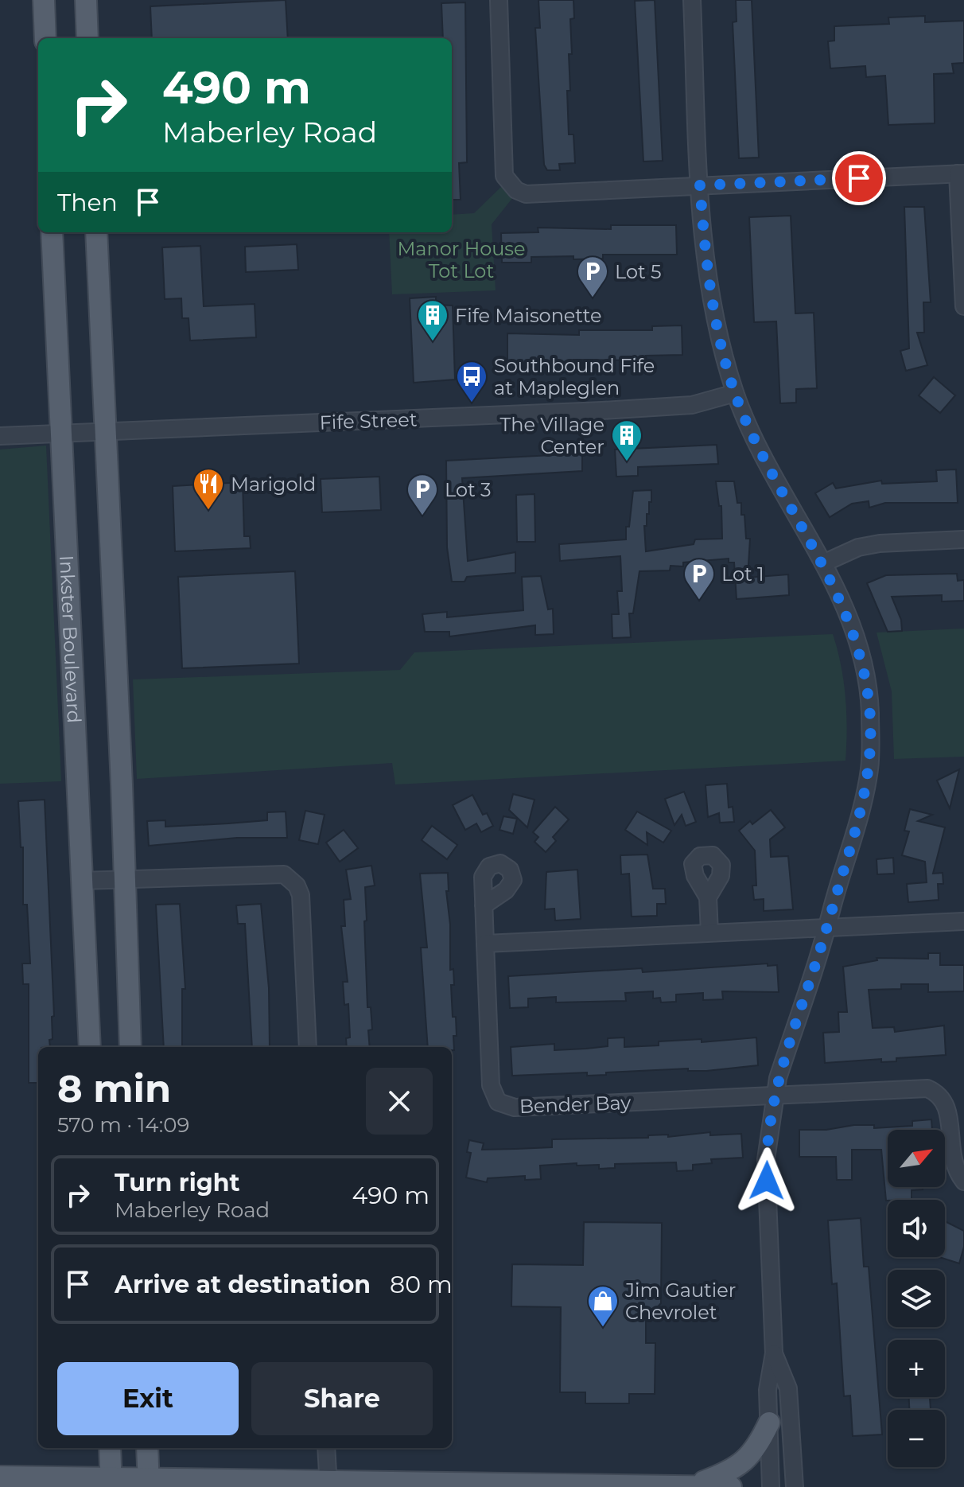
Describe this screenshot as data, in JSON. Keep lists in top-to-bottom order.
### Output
{
  "streets": {
    "main road": ["Inkster Boulevard"],
    "street": ["Fife Street", "Bender Bay"]
  },
  "crossings": [
    ["Fife Street", "Inkster Boulevard"]
  ],
  "parks": ["Manor House Tot Lot"],
  "places": {
    "parking": ["Lot 5", "Lot 3", "Lot 1"],
    "building": ["Fife Maisonette", "The Village Center"],
    "bus stop": ["Southbound Fife at Mapleglen"],
    "restaurant": ["Marigold"],
    "shop": ["Jim Gautier Chevrolet"]
  },
  "north": "top right",
  "page": {
    "turn": ["490 m", "Maberley Road"],
    "then": "Then",
    "heading": ["8 min", "570 m · 14:09"],
    "map_buttons": ["+", "−"],
    "list": [
      {
        "name": "Turn right",
        "note": "Maberley Road",
        "value": "490 m"
      },
      {
        "name": "Arrive at destination",
        "value": "80 m"
      }
    ],
    "buttons": ["Exit", "Share"]
  }
}
